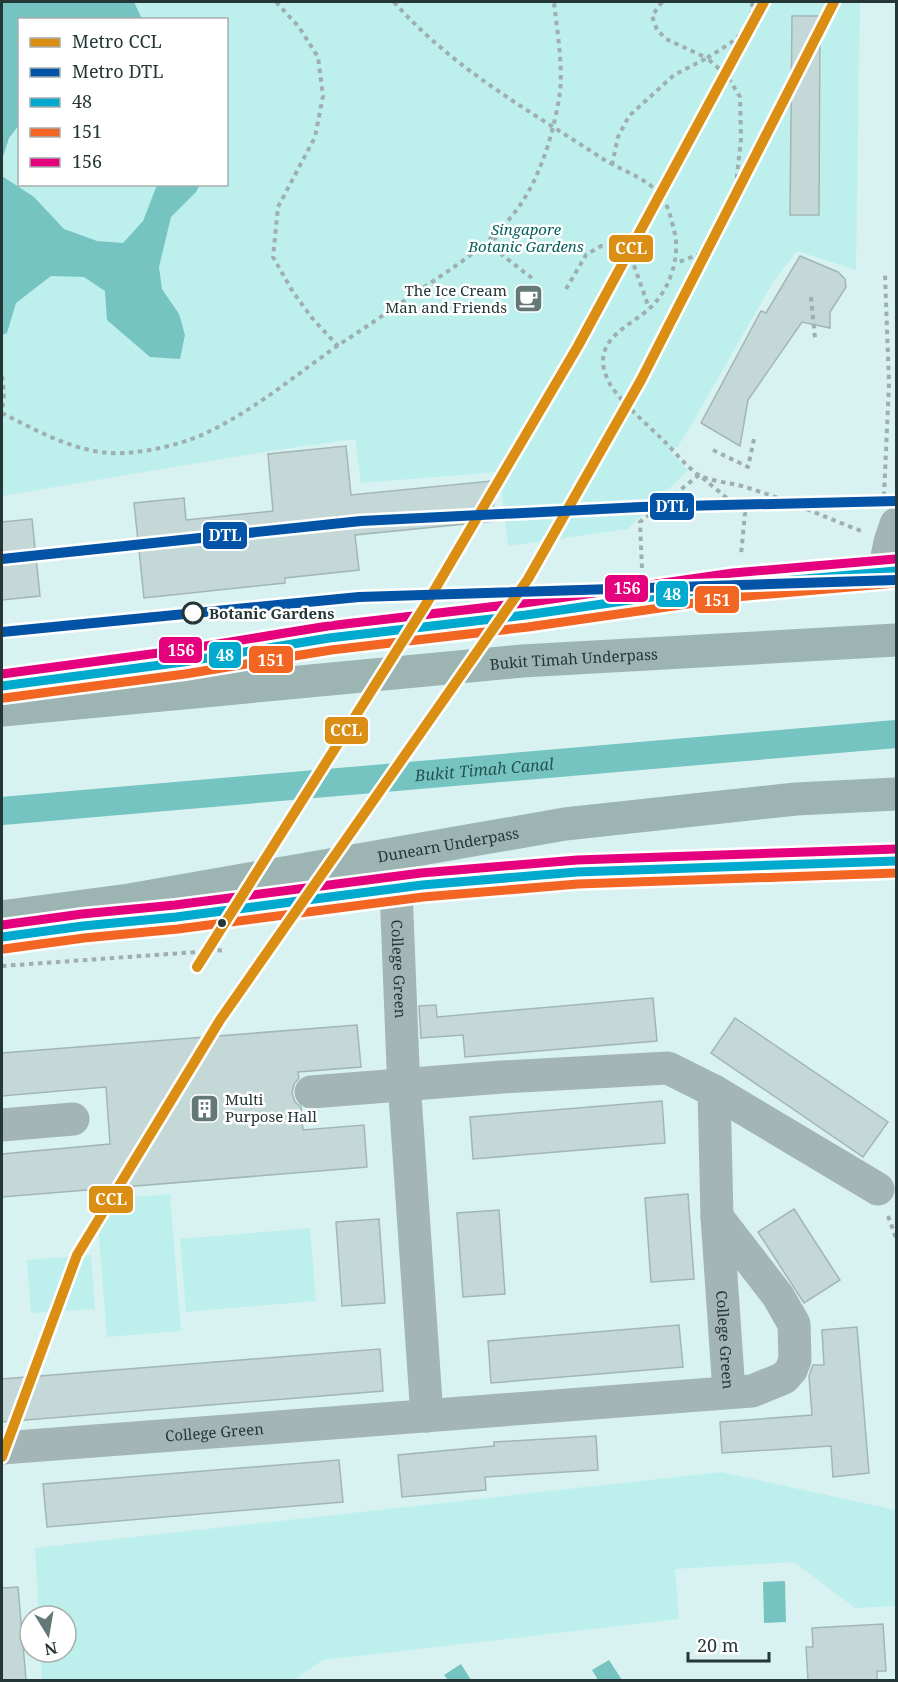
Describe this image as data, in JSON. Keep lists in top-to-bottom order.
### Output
{
  "streets": {
    "highway": ["Bukit Timah Underpass", "Dunearn Underpass"],
    "street": ["College Green"]
  },
  "water": ["Bukit Timah Canal"],
  "parks": ["Singapore Botanic Gardens"],
  "places": {
    "cafe": ["The Ice Cream Man and Friends"],
    "other": ["Botanic Gardens"],
    "building": ["Multi Purpose Hall"]
  },
  "lines": [
    "metro line CCL",
    "metro line DTL",
    "transit line 156",
    "transit line 48",
    "transit line 151"
  ],
  "legend": [
    "Metro CCL",
    "Metro DTL",
    "48",
    "151",
    "156"
  ],
  "scale_bar": "20 m",
  "north": "bottom"
}
